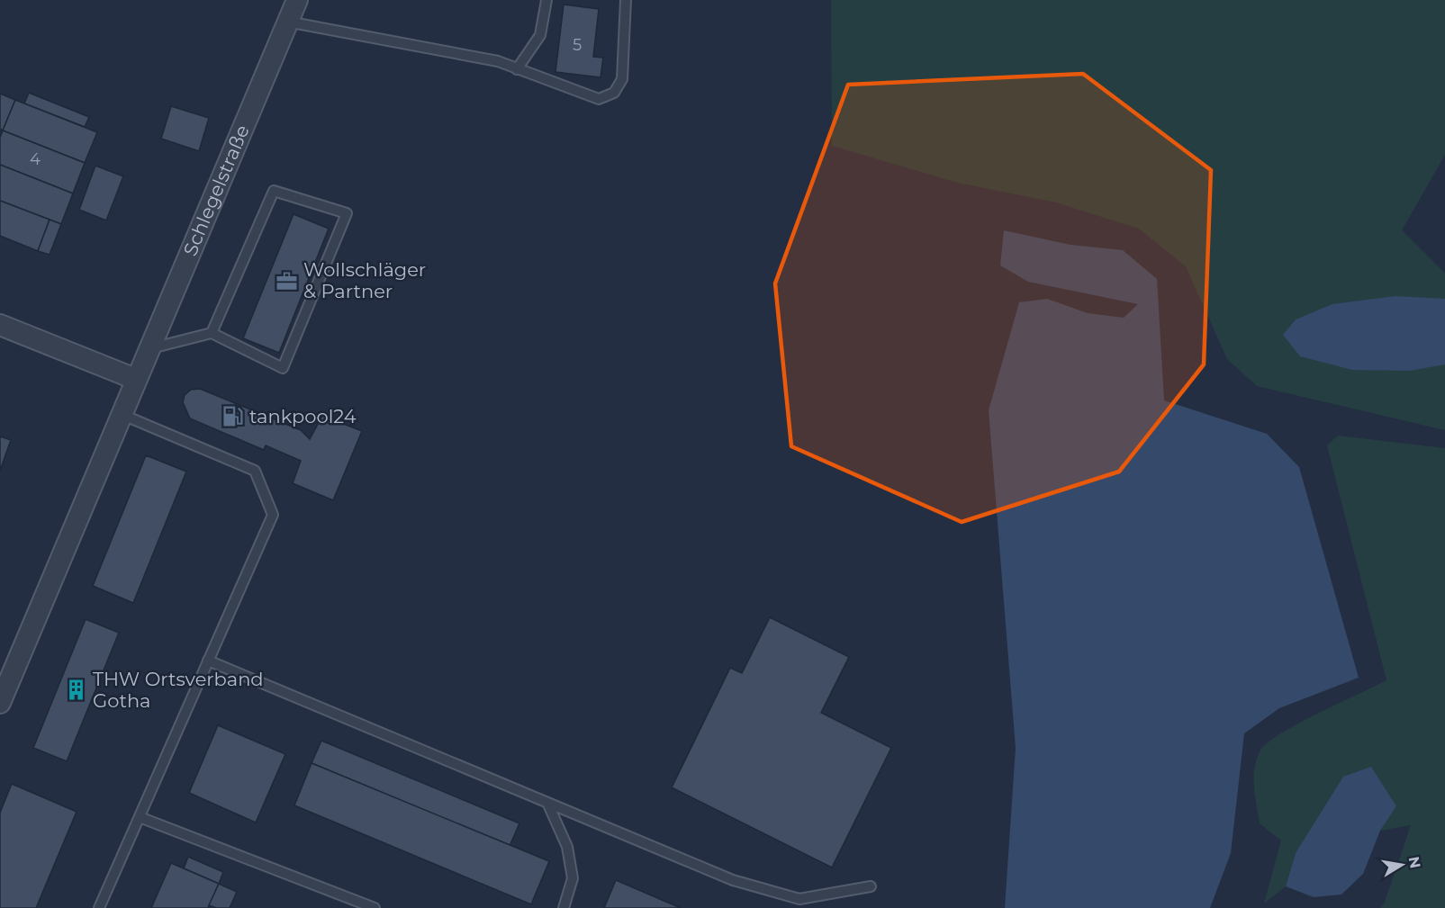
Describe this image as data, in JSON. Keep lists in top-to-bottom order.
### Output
{
  "streets": {
    "street": ["Schlegelstraße"]
  },
  "places": {
    "office": ["Wollschläger & Partner"],
    "fuel station": ["tankpool24"],
    "building": ["THW Ortsverband Gotha"]
  },
  "house_numbers": ["5", "4"],
  "north": "right"
}
